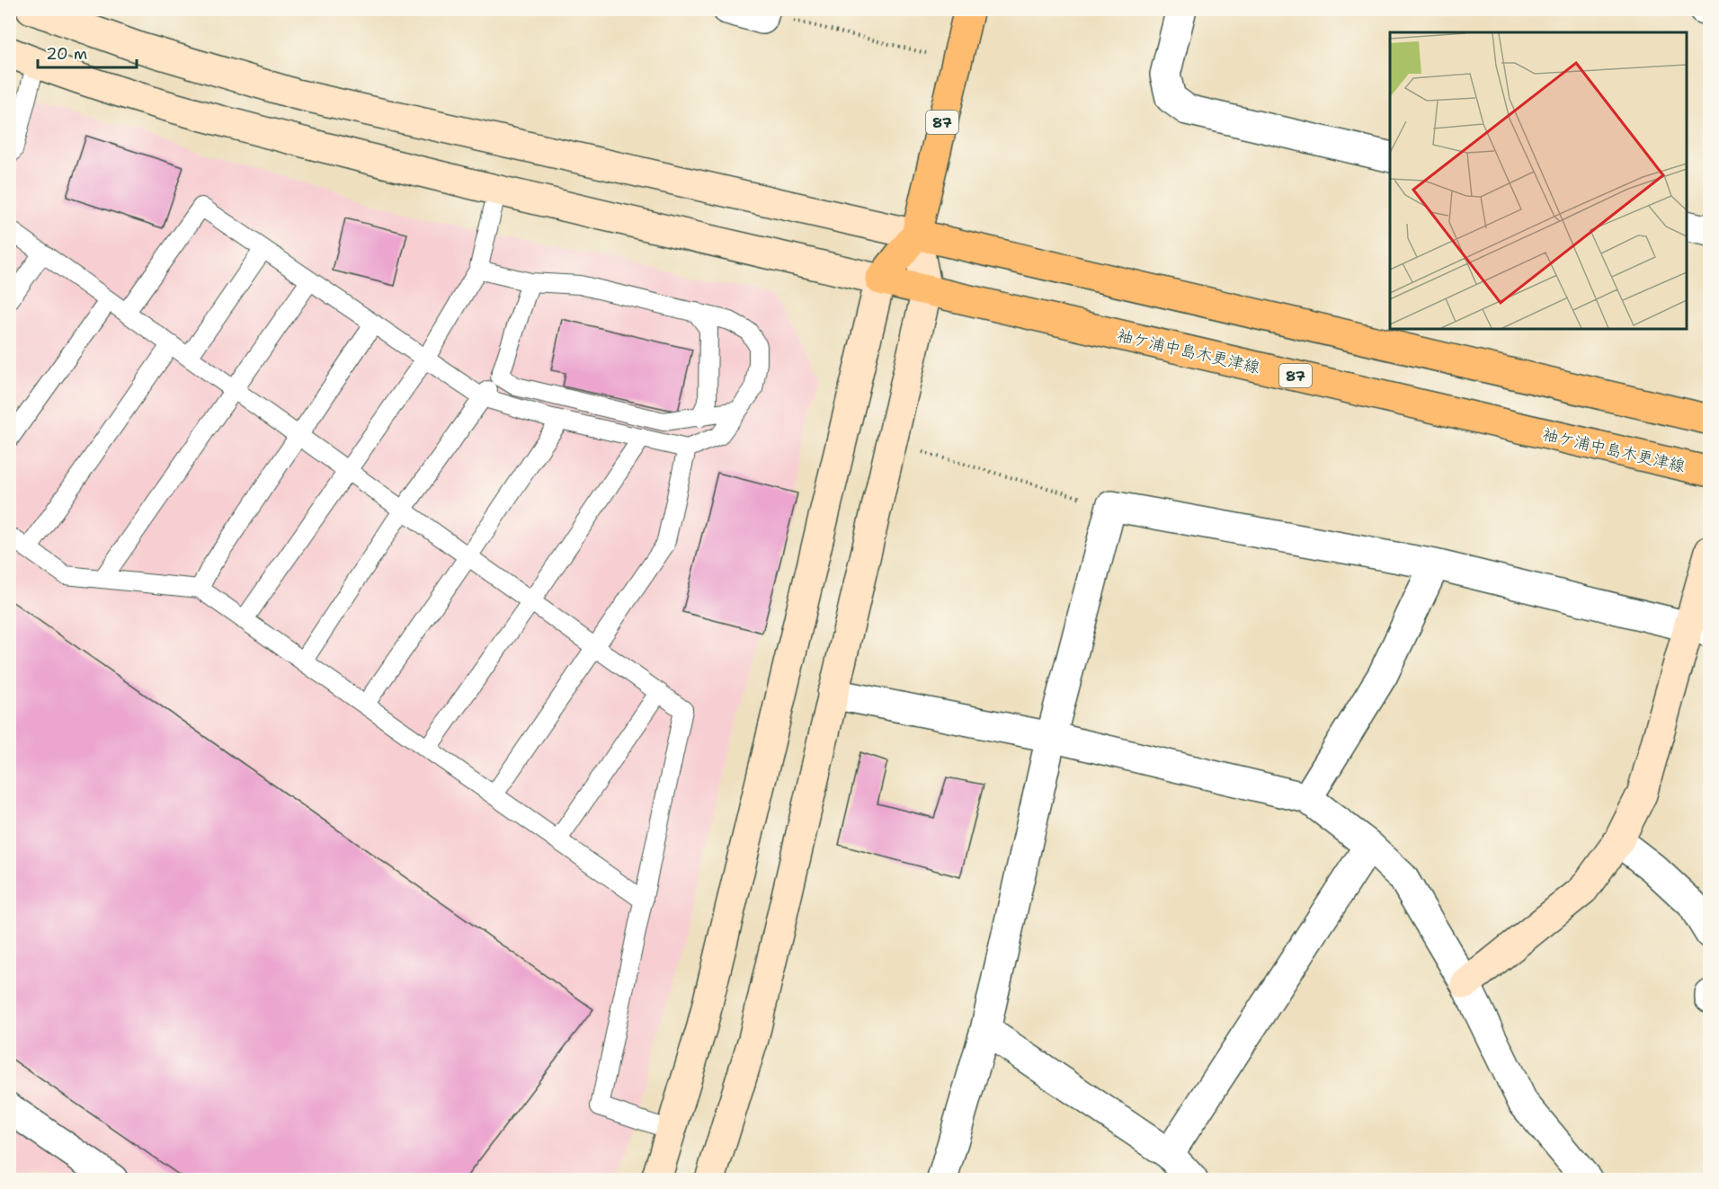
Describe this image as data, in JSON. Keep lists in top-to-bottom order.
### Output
{
  "streets": {
    "main road": ["87", "袖ケ浦中島木更津線"]
  },
  "crossings": [
    ["87", "袖ケ浦中島木更津線"]
  ],
  "scale_bar": "20 m"
}
